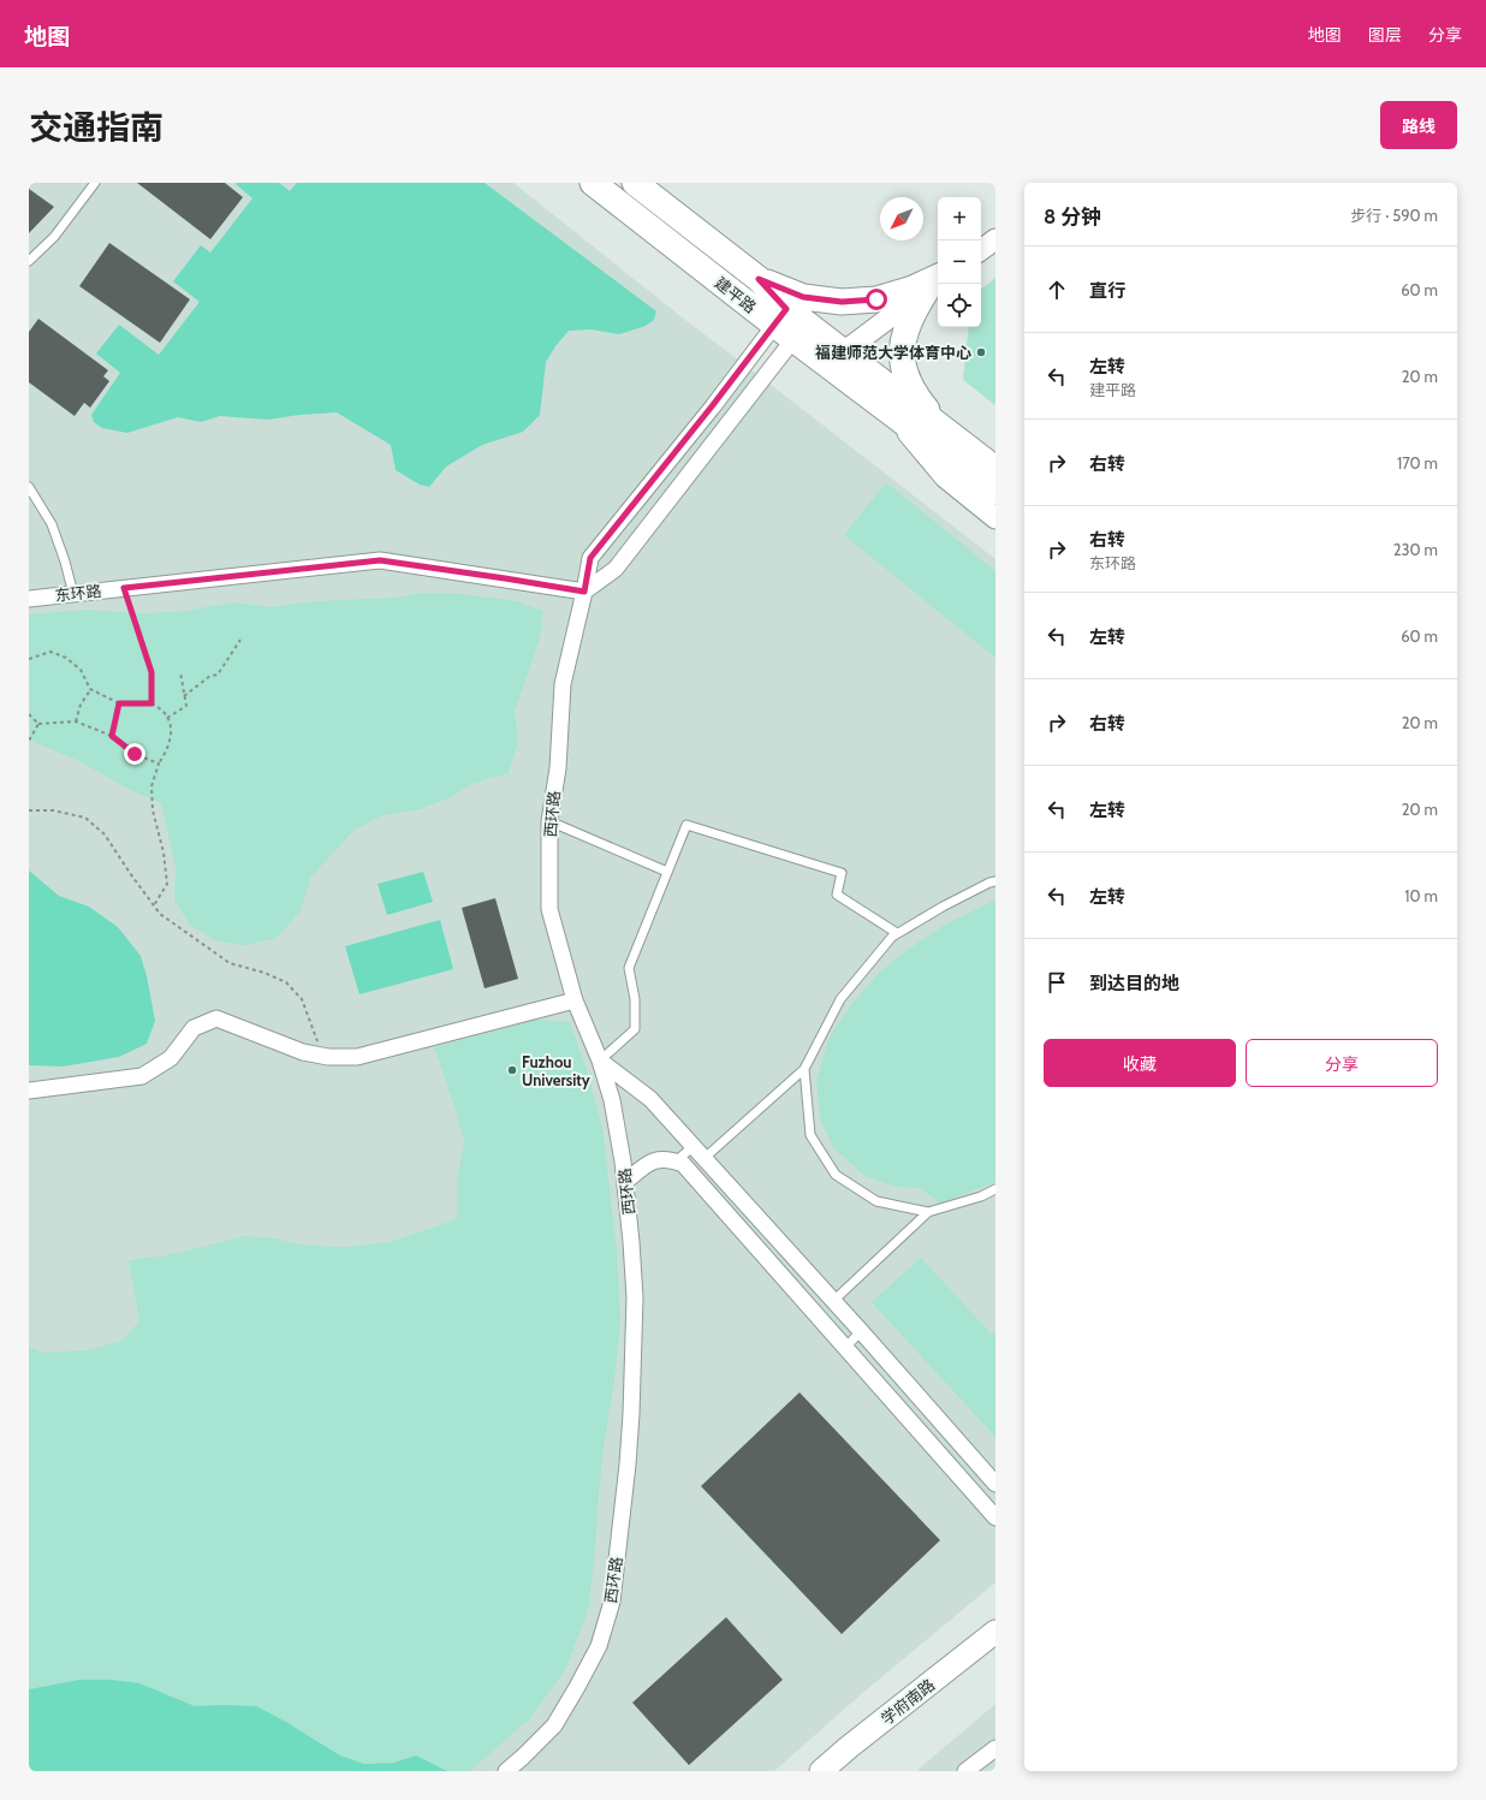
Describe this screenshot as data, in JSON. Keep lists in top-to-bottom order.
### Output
{
  "streets": {
    "main road": ["建平路", "学府南路"],
    "street": ["东环路", "西环路"]
  },
  "crossings": [
    ["建平路", "西环路"],
    ["东环路", "西环路"]
  ],
  "places": ["福建师范大学体育中心", "Fuzhou University"],
  "north": "bottom left",
  "page": {
    "header": "地图",
    "nav": ["地图", "图层", "分享"],
    "title": "交通指南",
    "buttons": [
      "路线",
      ["收藏", "分享"]
    ],
    "heading": ["8 分钟", "步行 · 590 m"],
    "map_buttons": ["+", "−"],
    "list": [
      ["直行", "60 m"],
      ["左转", "建平路", "20 m"],
      ["右转", "170 m"],
      ["右转", "东环路", "230 m"],
      ["左转", "60 m"],
      ["右转", "20 m"],
      ["左转", "20 m"],
      ["左转", "10 m"],
      "到达目的地"
    ]
  }
}
